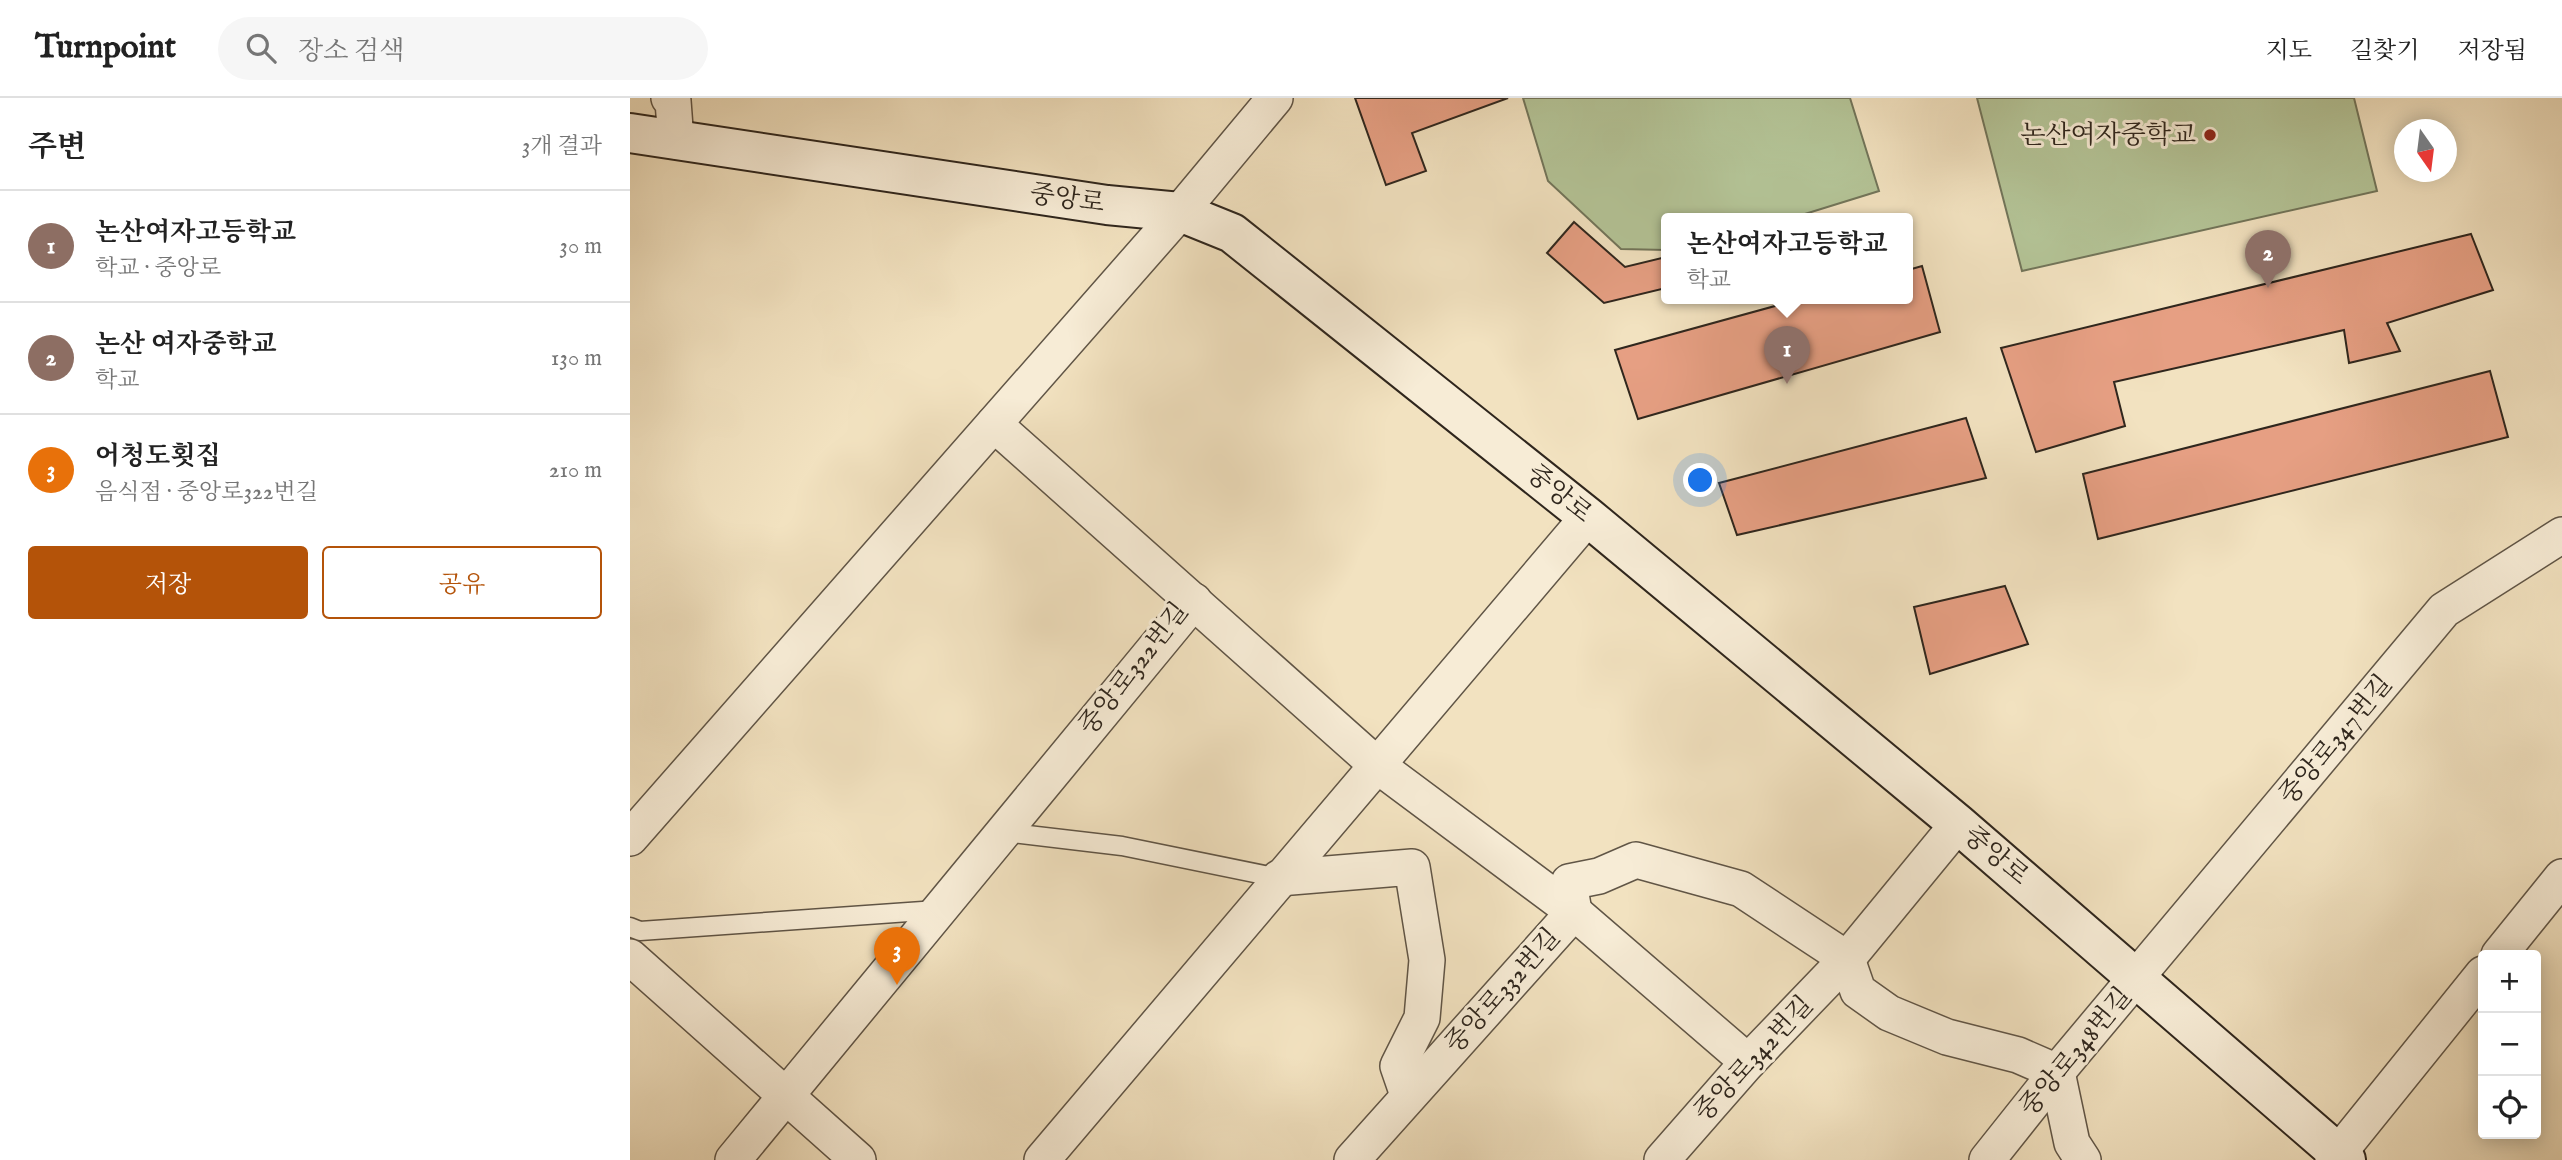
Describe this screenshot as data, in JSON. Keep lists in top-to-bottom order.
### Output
{
  "streets": {
    "street": [
      "중앙로",
      "중앙로322번길",
      "중앙로347번길",
      "중앙로332번길",
      "중앙로348번길",
      "중앙로342번길"
    ]
  },
  "crossings": [
    ["중앙로", "중앙로347번길"],
    ["중앙로", "중앙로348번길"],
    ["중앙로", "중앙로342번길"],
    ["중앙로322번길", "중앙로332번길"],
    ["중앙로347번길", "중앙로348번길"]
  ],
  "places": ["논산여자중학교"],
  "north": "bottom",
  "page": {
    "header": "Turnpoint",
    "search": "장소 검색",
    "nav": ["지도", "길찾기", "저장됨"],
    "heading": ["주변", "3개 결과"],
    "list": [
      {
        "mark": "1",
        "name": "논산여자고등학교",
        "note": "학교 · 중앙로",
        "value": "30 m"
      },
      {
        "mark": "2",
        "name": "논산 여자중학교",
        "note": "학교",
        "value": "130 m"
      },
      {
        "mark": "3",
        "name": "어청도횟집",
        "note": "음식점 · 중앙로322번길",
        "value": "210 m"
      }
    ],
    "popup": ["논산여자고등학교", "학교"],
    "pins": ["2", "1", "3"],
    "buttons": ["저장", "공유"],
    "map_buttons": ["+", "−"]
  }
}
